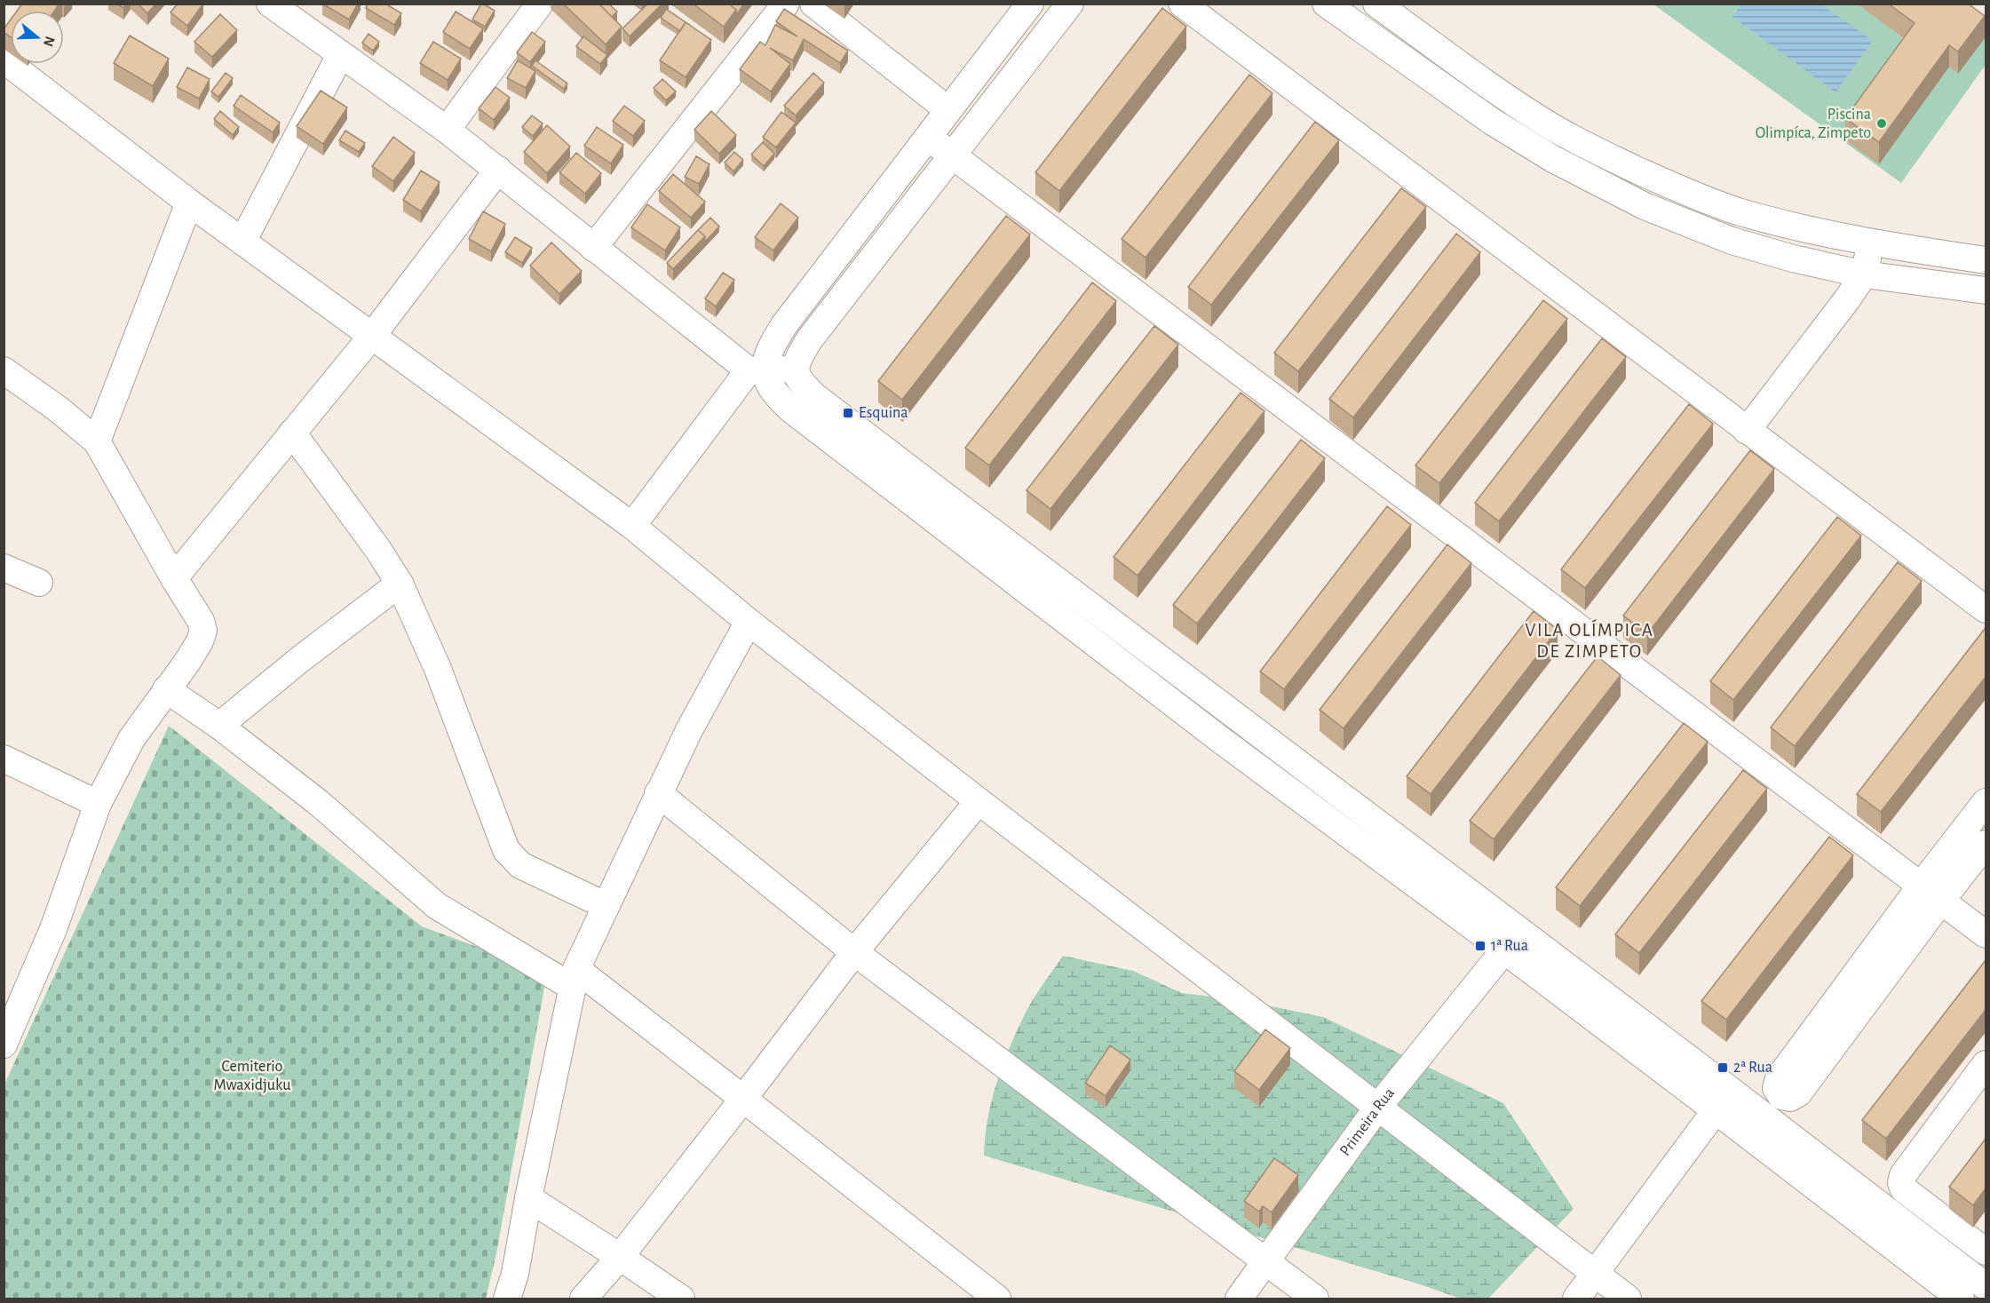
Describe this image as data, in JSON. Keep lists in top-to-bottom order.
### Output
{
  "streets": {
    "street": ["Primeira Rua"]
  },
  "districts": ["VILA OLÍMPICA DE ZIMPETO"],
  "parks": ["Cemiterio Mwaxidjuku"],
  "places": {
    "other": ["Piscina Olimpíca, Zimpeto"],
    "transit": ["Esquina", "1ª Rua", "2ª Rua"]
  },
  "north": "right"
}
